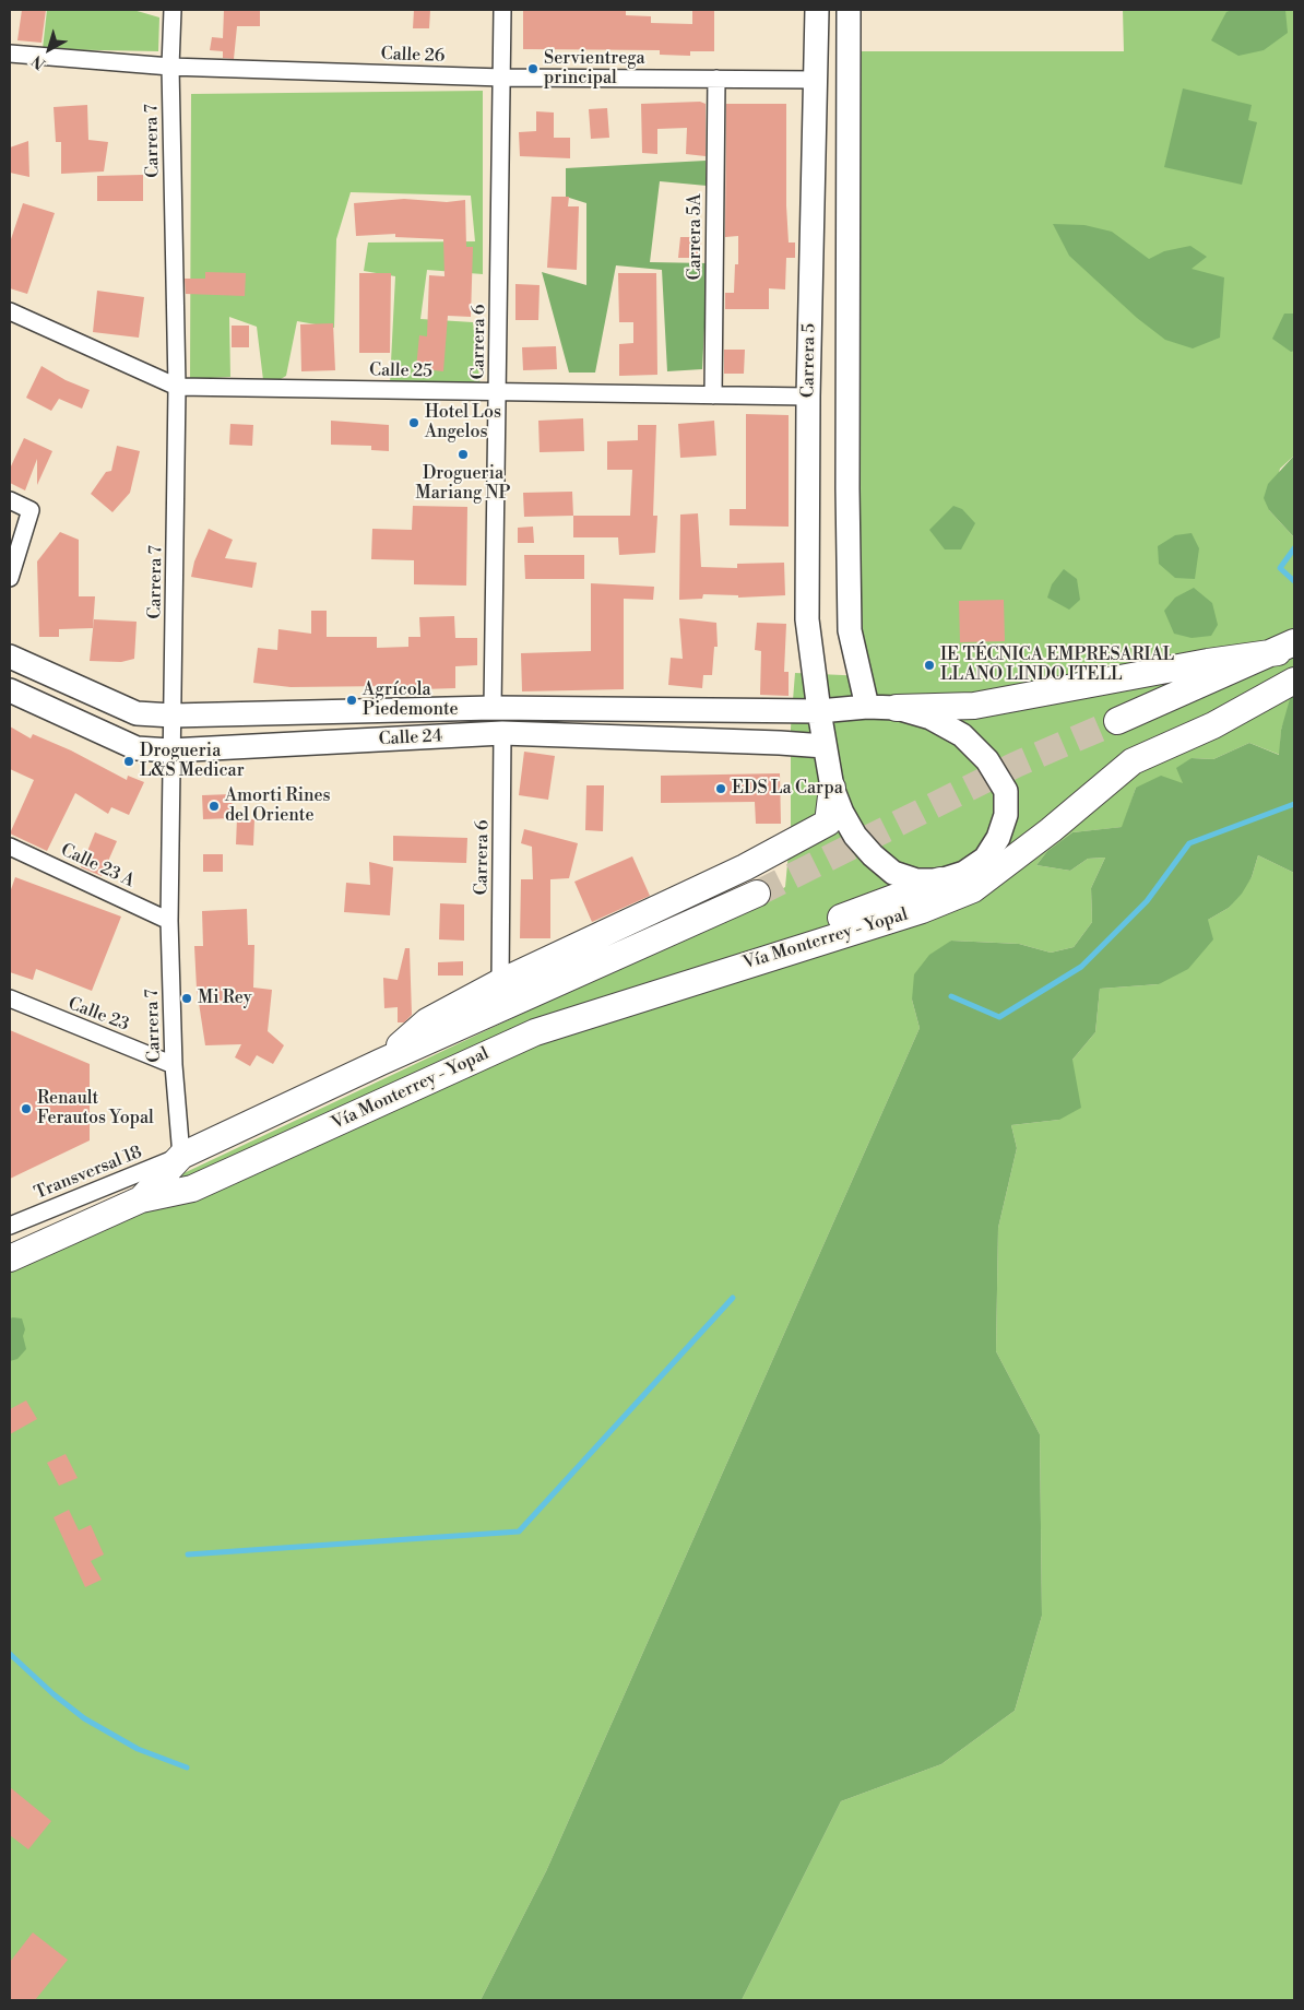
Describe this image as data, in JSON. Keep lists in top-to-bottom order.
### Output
{
  "streets": {
    "main road": ["Carrera 5", "Calle 24", "Vía Monterrey - Yopal"],
    "street": [
      "Calle 26",
      "Carrera 7",
      "Carrera 5A",
      "Carrera 6",
      "Calle 25",
      "Calle 23 A",
      "Calle 23",
      "Transversal 18"
    ]
  },
  "crossings": [
    ["Calle 26", "Carrera 7"],
    ["Calle 26", "Carrera 5A"],
    ["Calle 26", "Carrera 6"],
    ["Calle 26", "Carrera 5"],
    ["Carrera 7", "Calle 25"],
    ["Carrera 7", "Calle 24"],
    ["Carrera 7", "Calle 23 A"],
    ["Carrera 7", "Vía Monterrey - Yopal"],
    ["Carrera 7", "Calle 23"],
    ["Carrera 7", "Transversal 18"],
    ["Carrera 5A", "Calle 25"],
    ["Carrera 6", "Calle 25"],
    ["Carrera 6", "Calle 24"],
    ["Carrera 5", "Calle 25"],
    ["Carrera 5", "Calle 24"],
    ["Vía Monterrey - Yopal", "Transversal 18"]
  ],
  "places": [
    "Servientrega principal",
    "Hotel Los Angelos",
    "Drogueria Mariang NP",
    "IE TÉCNICA EMPRESARIAL LLANO LINDO ITELL",
    "Agrícola Piedemonte",
    "Drogueria L&S Medicar",
    "EDS La Carpa",
    "Amorti Rines del Oriente",
    "Mi Rey",
    "Renault Ferautos Yopal"
  ],
  "north": "bottom left"
}
